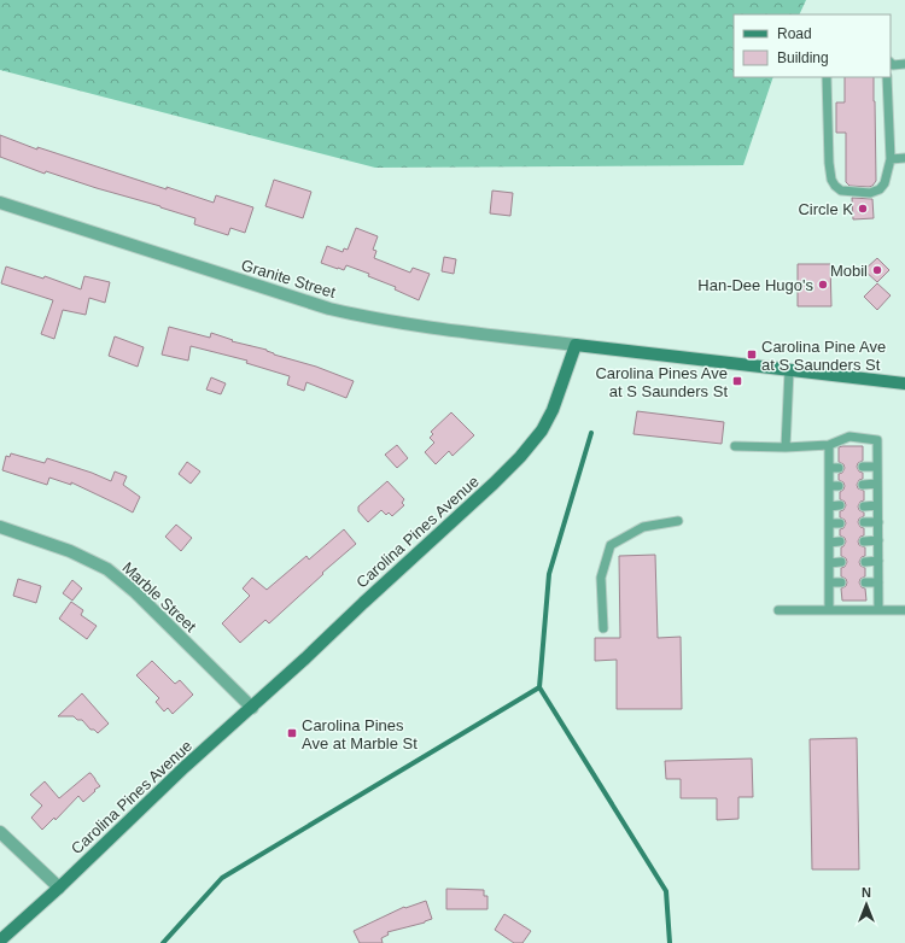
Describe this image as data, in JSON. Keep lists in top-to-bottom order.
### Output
{
  "streets": {
    "street": ["Granite Street", "Carolina Pines Avenue", "Marble Street"]
  },
  "crossings": [
    ["Granite Street", "Carolina Pines Avenue"],
    ["Carolina Pines Avenue", "Marble Street"]
  ],
  "places": {
    "other": ["Circle K", "Mobil", "Han-Dee Hugo's"],
    "transit": ["Carolina Pine Ave at S Saunders St", "Carolina Pines Ave at S Saunders St", "Carolina Pines Ave at Marble St"]
  },
  "legend": ["Road", "Building"],
  "north": "top"
}
